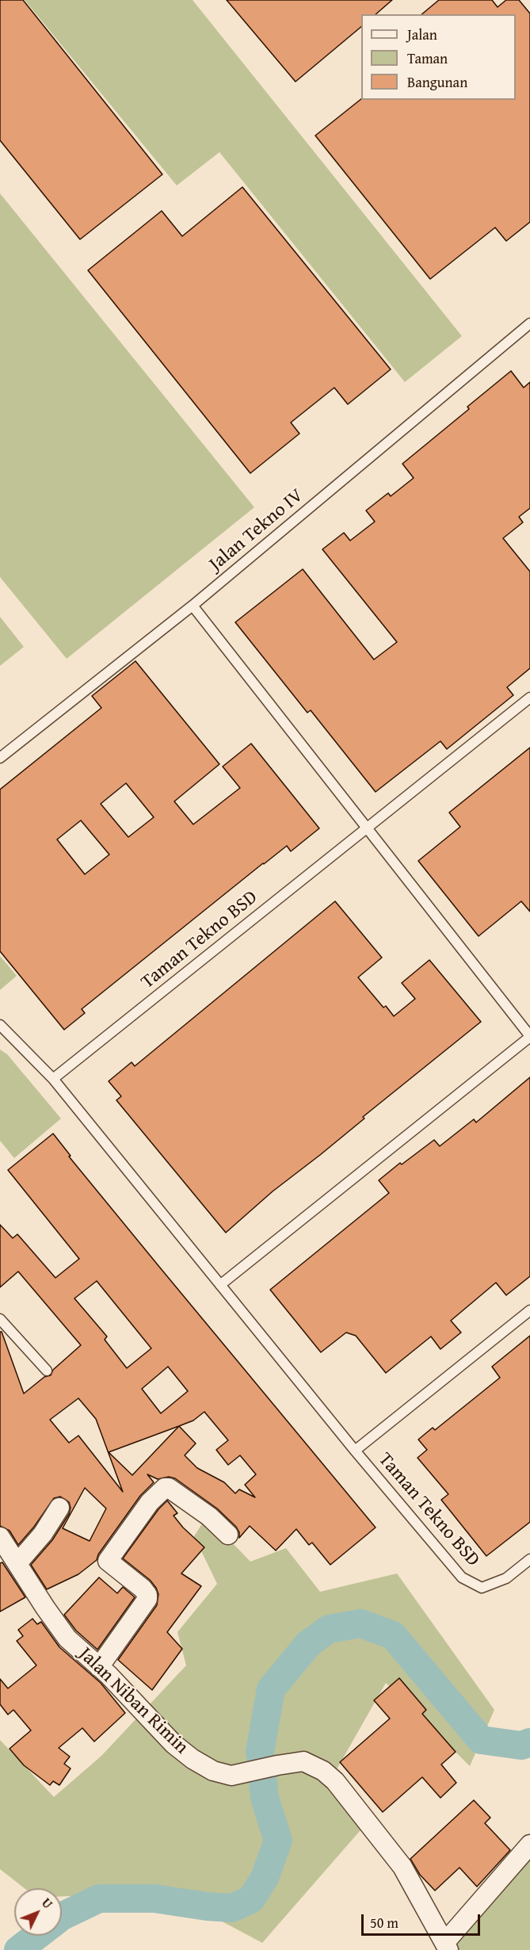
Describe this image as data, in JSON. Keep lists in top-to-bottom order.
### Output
{
  "streets": {
    "street": ["Jalan Niban Rimin"],
    "lane": ["Jalan Tekno IV", "Taman Tekno BSD"]
  },
  "legend": ["Jalan", "Taman", "Bangunan"],
  "scale_bar": "50 m",
  "north": "top right"
}
